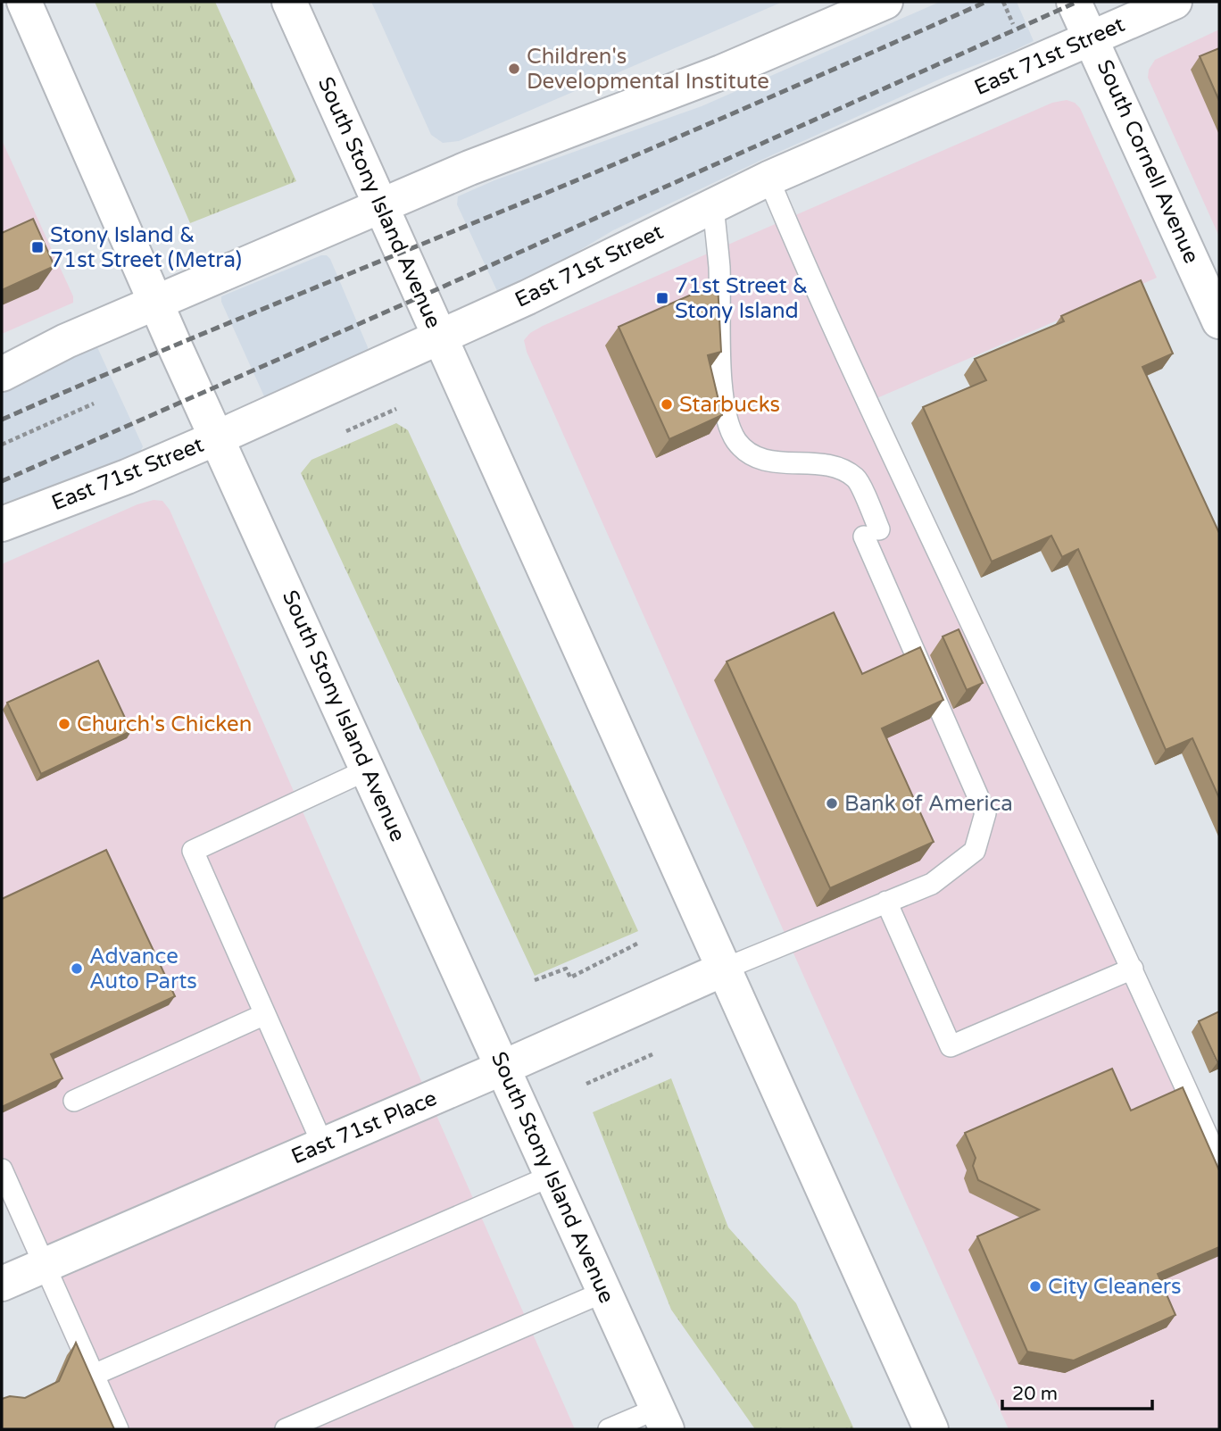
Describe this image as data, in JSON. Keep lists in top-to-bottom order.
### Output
{
  "streets": {
    "main road": [
      "East 71st Street",
      "South Cornell Avenue",
      "South Stony Island Avenue",
      "East 71st Place"
    ]
  },
  "crossings": [
    ["East 71st Street", "South Cornell Avenue"],
    ["East 71st Street", "South Stony Island Avenue"],
    ["South Stony Island Avenue", "East 71st Place"]
  ],
  "places": {
    "other": [
      "Children's Developmental Institute",
      "Starbucks",
      "Church's Chicken",
      "Bank of America",
      "Advance Auto Parts",
      "City Cleaners"
    ],
    "transit": ["Stony Island & 71st Street (Metra)", "71st Street & Stony Island"]
  },
  "scale_bar": "20 m"
}
